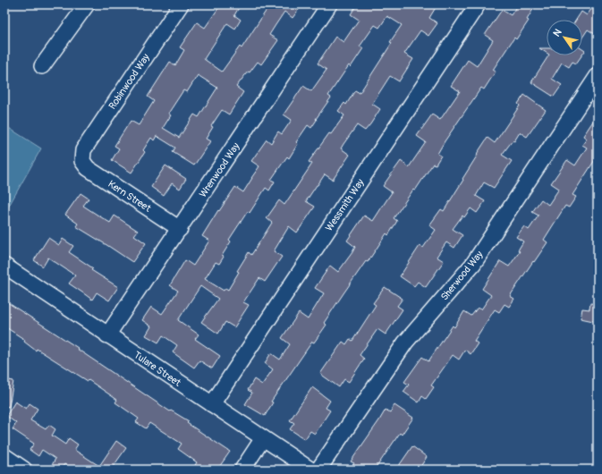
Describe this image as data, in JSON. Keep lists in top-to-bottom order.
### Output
{
  "streets": {
    "street": [
      "Robinwood Way",
      "Wrenwood Way",
      "Kern Street",
      "Wessmith Way",
      "Sherwood Way",
      "Tulare Street"
    ]
  },
  "crossings": [
    ["Robinwood Way", "Kern Street"],
    ["Wrenwood Way", "Kern Street"],
    ["Wrenwood Way", "Tulare Street"],
    ["Wessmith Way", "Tulare Street"]
  ],
  "north": "top left"
}
